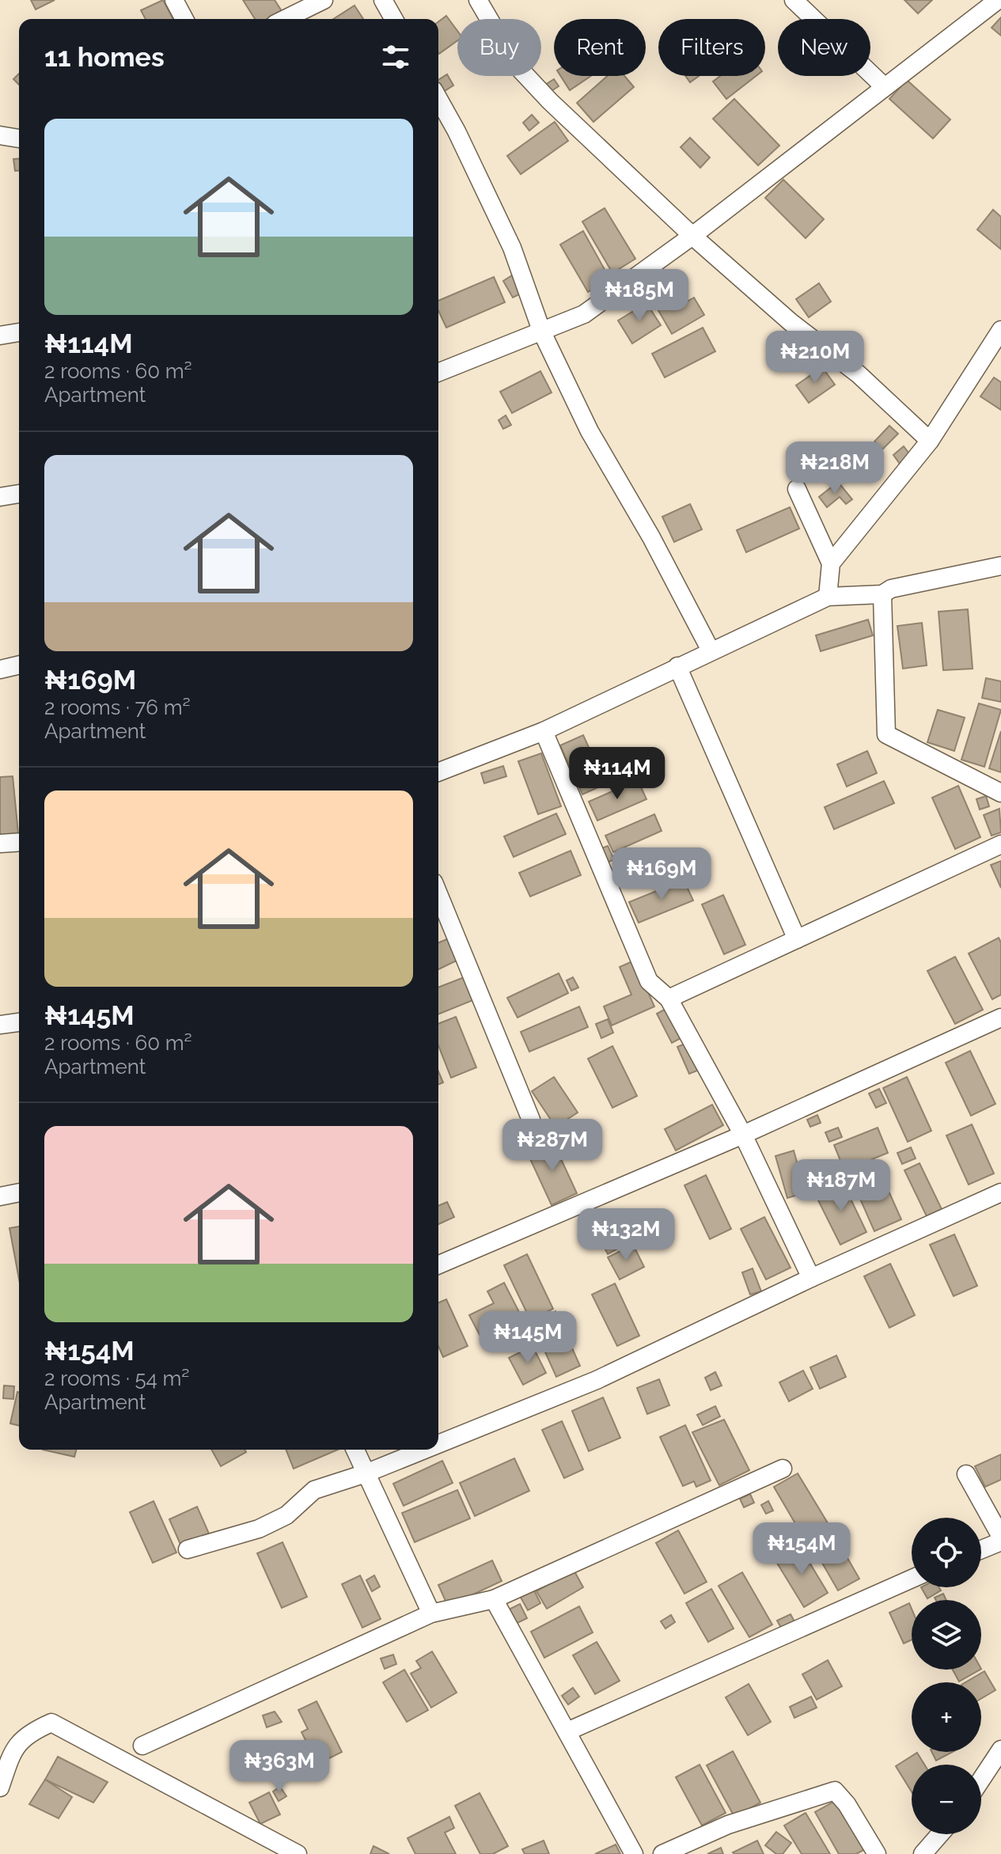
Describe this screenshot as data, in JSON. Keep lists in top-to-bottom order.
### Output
{
  "page": {
    "chip": [
      "Buy",
      "Rent",
      "Filters",
      "New"
    ],
    "heading": "11 homes",
    "list": [
      {
        "name": "₦114M",
        "note": "2 rooms · 60 m² · Apartment"
      },
      {
        "name": "₦169M",
        "note": "2 rooms · 76 m² · Apartment"
      },
      {
        "name": "₦145M",
        "note": "2 rooms · 60 m² · Apartment"
      },
      {
        "name": "₦154M",
        "note": "2 rooms · 54 m² · Apartment"
      }
    ],
    "price": [
      "₦185M",
      "₦210M",
      "₦218M",
      "₦114M",
      "₦169M",
      "₦287M",
      "₦187M",
      "₦132M",
      "₦145M",
      "₦154M",
      "₦363M"
    ],
    "map_buttons": ["+", "−"]
  }
}
